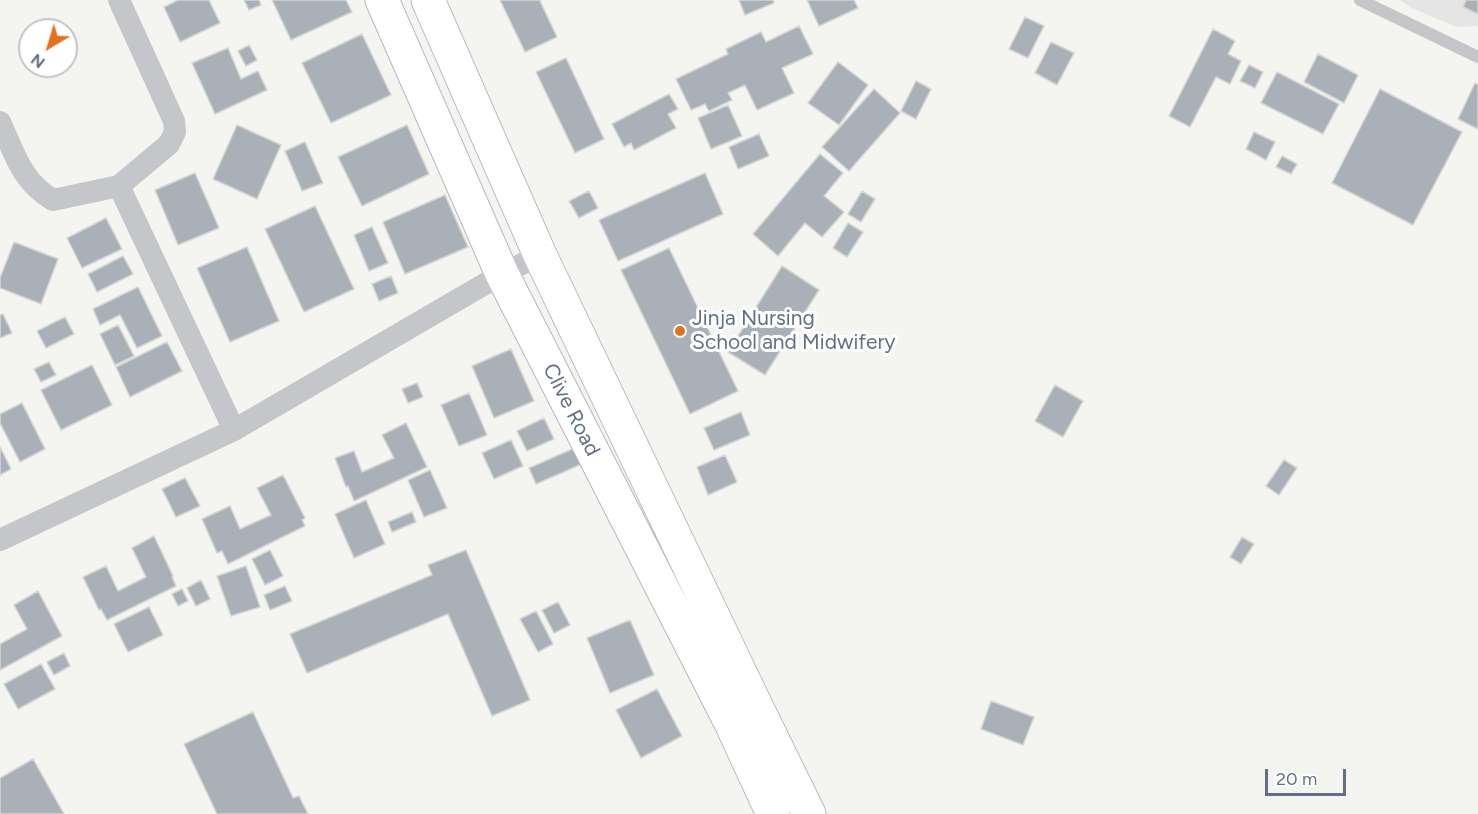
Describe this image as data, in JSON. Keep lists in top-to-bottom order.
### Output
{
  "streets": {
    "street": ["Clive Road"]
  },
  "places": ["Jinja Nursing School and Midwifery"],
  "scale_bar": "20 m",
  "north": "bottom left"
}
